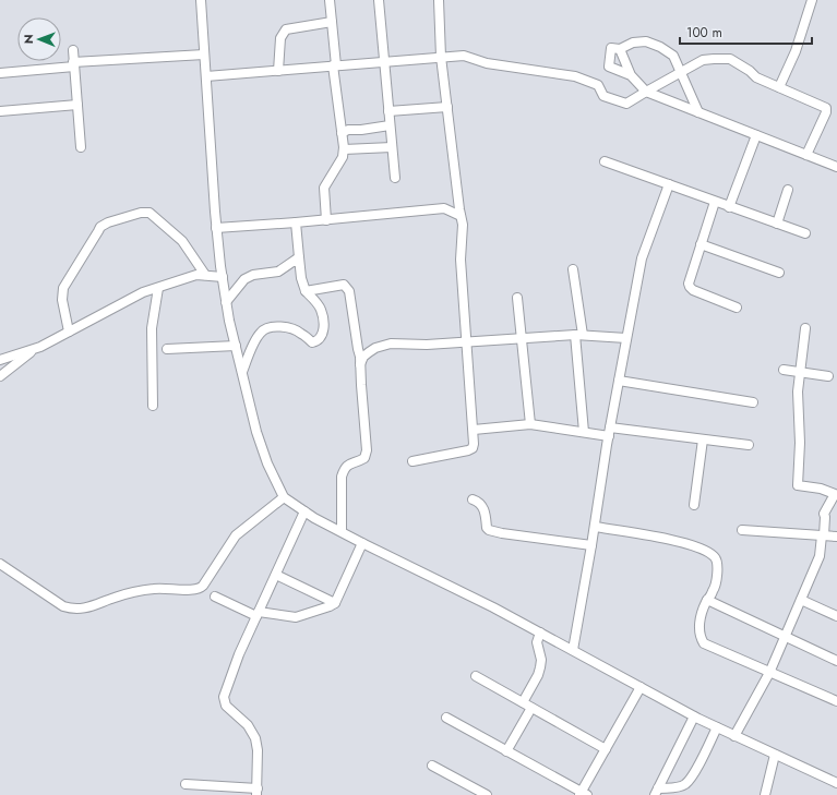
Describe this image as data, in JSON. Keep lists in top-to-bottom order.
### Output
{
  "scale_bar": "100 m",
  "north": "left"
}
